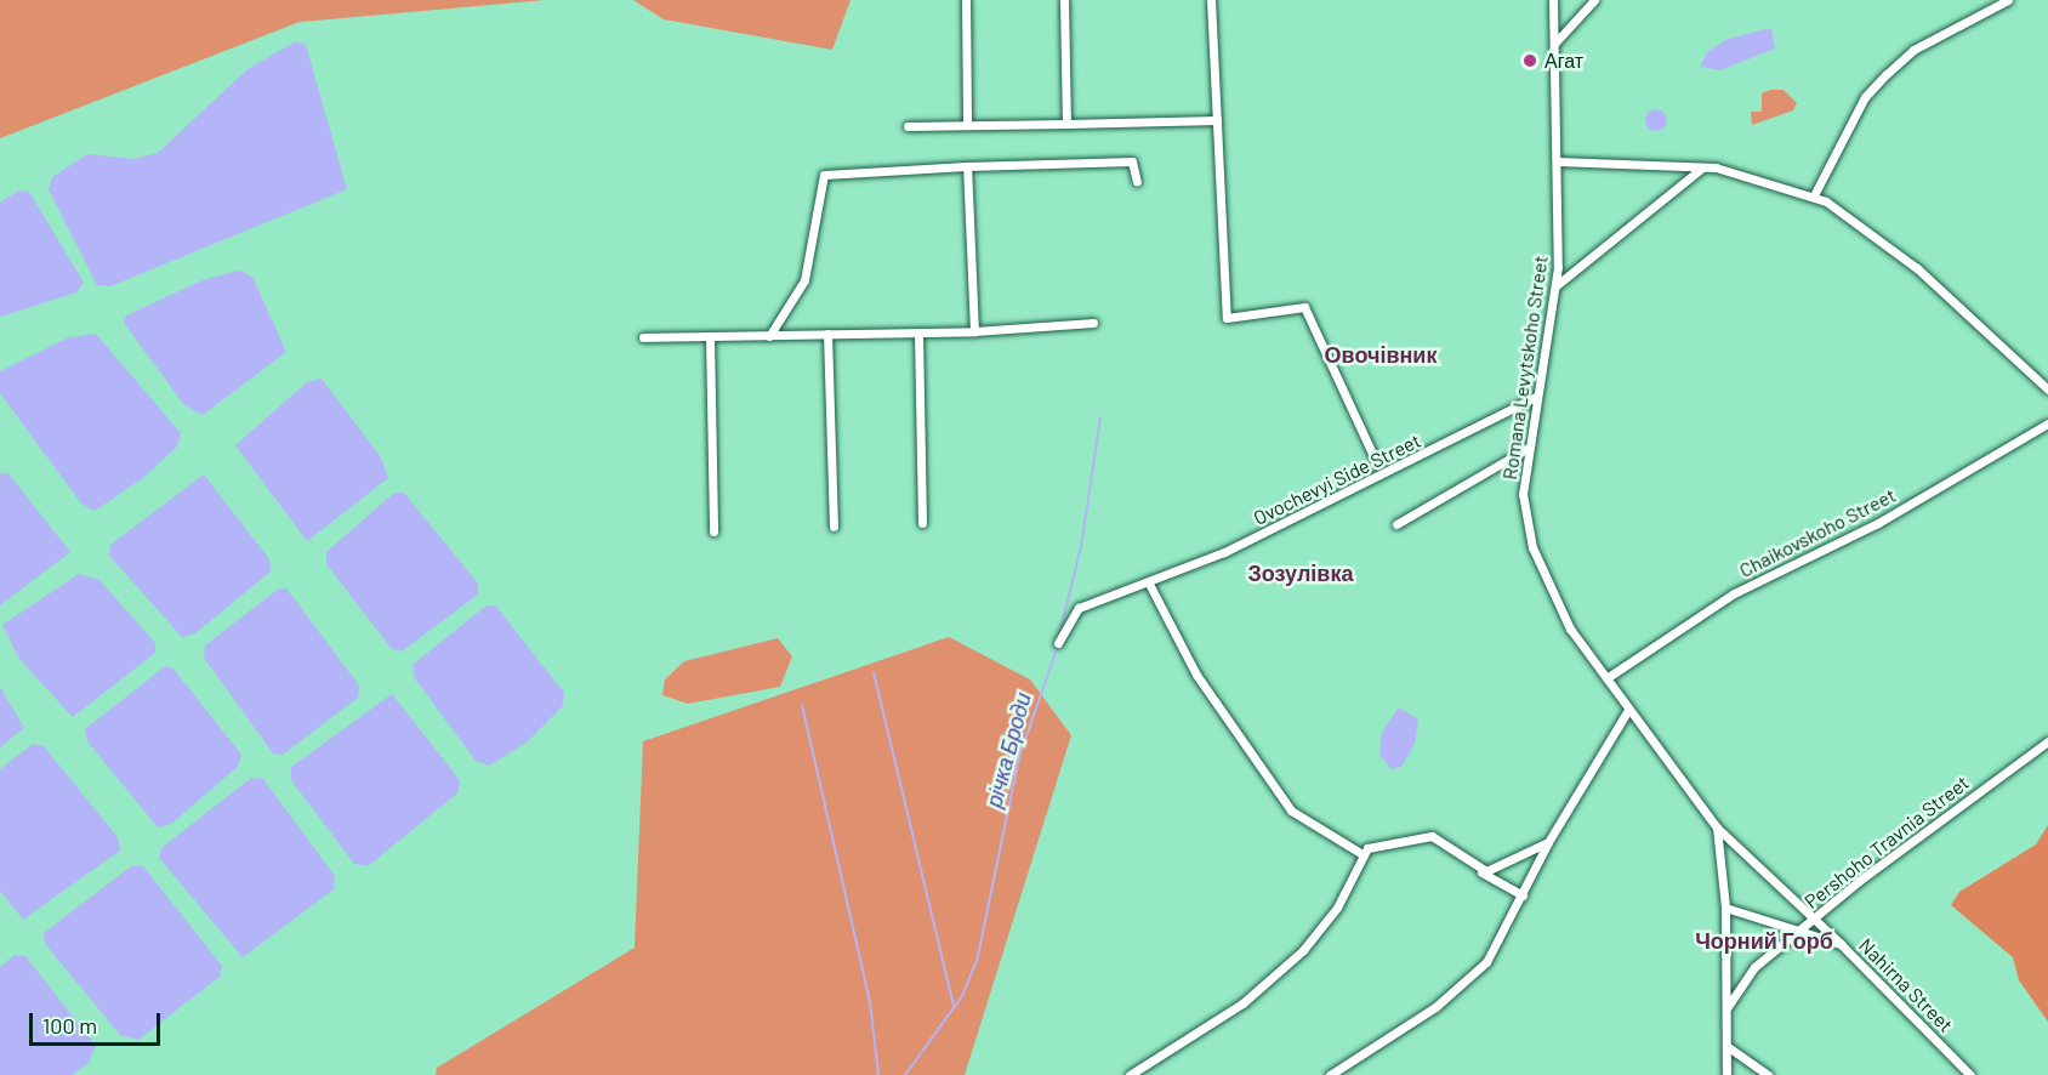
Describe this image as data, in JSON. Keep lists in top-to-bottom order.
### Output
{
  "streets": {
    "street": [
      "Romana Levytskoho Street",
      "Ovochevyi Side Street",
      "Chaikovskoho Street",
      "Pershoho Travnia Street",
      "Nahirna Street"
    ]
  },
  "crossings": [
    ["Romana Levytskoho Street", "Ovochevyi Side Street"],
    ["Romana Levytskoho Street", "Chaikovskoho Street"],
    ["Romana Levytskoho Street", "Pershoho Travnia Street"],
    ["Romana Levytskoho Street", "Nahirna Street"],
    ["Pershoho Travnia Street", "Nahirna Street"]
  ],
  "districts": ["Овочівник", "Зозулівка", "Чорний Горб"],
  "water": ["річка Броди"],
  "places": ["Агат"],
  "scale_bar": "100 m"
}
